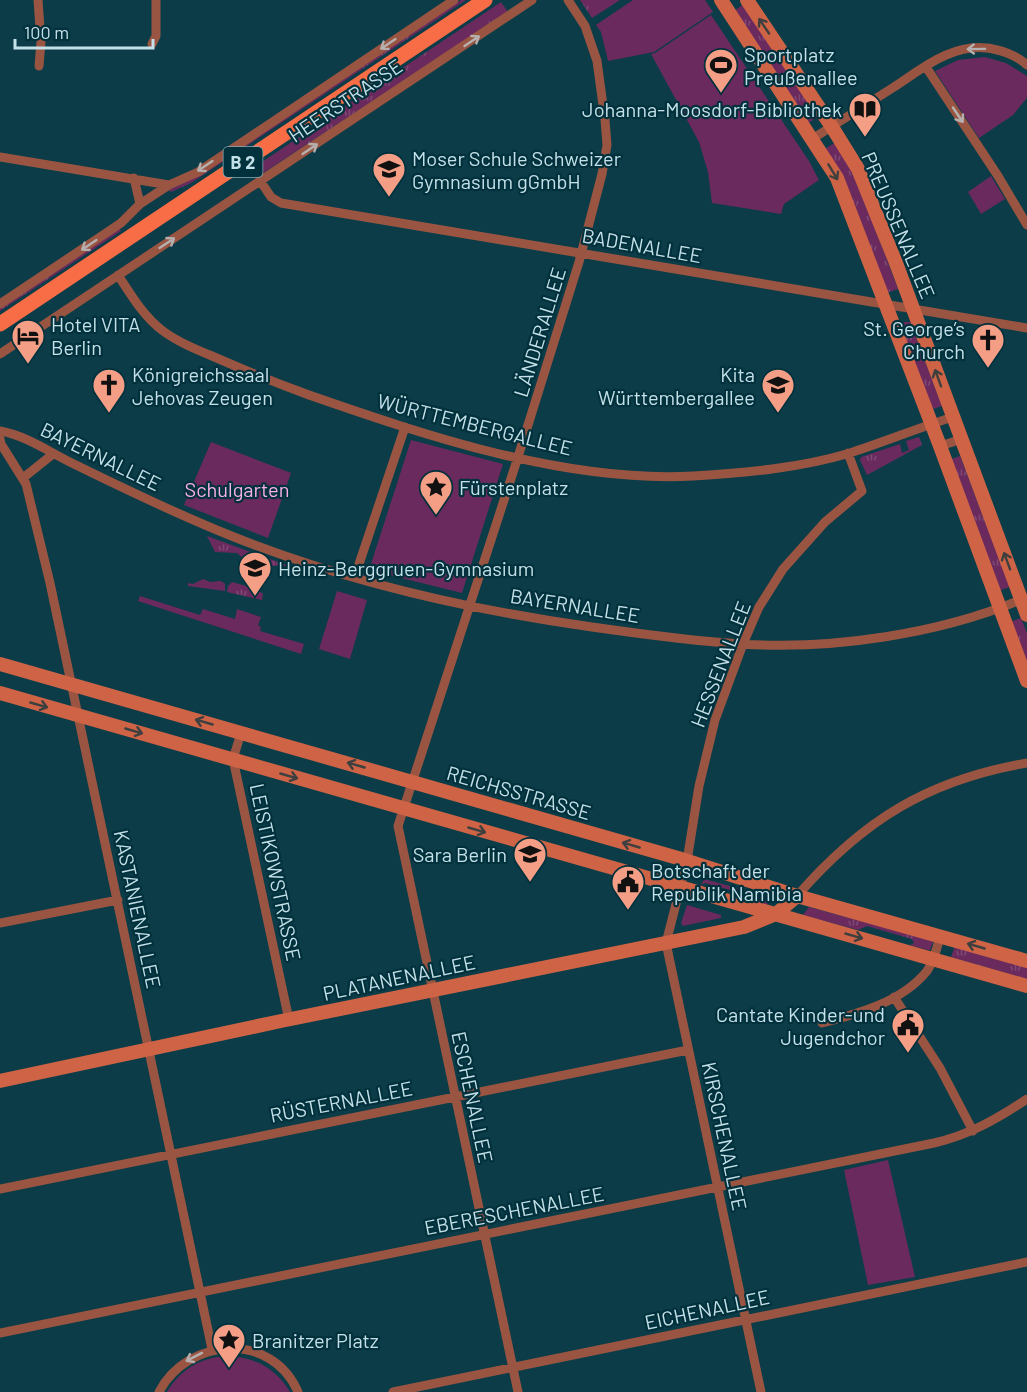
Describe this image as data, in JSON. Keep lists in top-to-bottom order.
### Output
{
  "streets": {
    "main road": ["HEERSTRASSE", "B 2"],
    "street": [
      "PREUSSENALLEE",
      "BADENALLEE",
      "LÄNDERALLEE",
      "WÜRTTEMBERGALLEE",
      "BAYERNALLEE",
      "HESSENALLEE",
      "REICHSSTRASSE",
      "LEISTIKOWSTRASSE",
      "KASTANIENALLEE",
      "PLATANENALLEE",
      "ESCHENALLEE",
      "RÜSTERNALLEE",
      "KIRSCHENALLEE",
      "EBERESCHENALLEE",
      "EICHENALLEE"
    ]
  },
  "crossings": [
    ["HEERSTRASSE", "BADENALLEE"],
    ["HEERSTRASSE", "WÜRTTEMBERGALLEE"],
    ["PREUSSENALLEE", "BADENALLEE"],
    ["PREUSSENALLEE", "WÜRTTEMBERGALLEE"],
    ["PREUSSENALLEE", "BAYERNALLEE"],
    ["BADENALLEE", "LÄNDERALLEE"],
    ["LÄNDERALLEE", "WÜRTTEMBERGALLEE"],
    ["LÄNDERALLEE", "BAYERNALLEE"],
    ["LÄNDERALLEE", "REICHSSTRASSE"],
    ["LÄNDERALLEE", "ESCHENALLEE"],
    ["WÜRTTEMBERGALLEE", "HESSENALLEE"],
    ["BAYERNALLEE", "HESSENALLEE"],
    ["HESSENALLEE", "REICHSSTRASSE"],
    ["HESSENALLEE", "KIRSCHENALLEE"],
    ["REICHSSTRASSE", "LEISTIKOWSTRASSE"],
    ["REICHSSTRASSE", "KASTANIENALLEE"],
    ["REICHSSTRASSE", "PLATANENALLEE"],
    ["LEISTIKOWSTRASSE", "PLATANENALLEE"],
    ["KASTANIENALLEE", "PLATANENALLEE"],
    ["KASTANIENALLEE", "RÜSTERNALLEE"],
    ["KASTANIENALLEE", "EBERESCHENALLEE"],
    ["PLATANENALLEE", "ESCHENALLEE"],
    ["PLATANENALLEE", "KIRSCHENALLEE"],
    ["ESCHENALLEE", "RÜSTERNALLEE"],
    ["ESCHENALLEE", "EBERESCHENALLEE"],
    ["ESCHENALLEE", "EICHENALLEE"],
    ["RÜSTERNALLEE", "KIRSCHENALLEE"],
    ["KIRSCHENALLEE", "EBERESCHENALLEE"],
    ["KIRSCHENALLEE", "EICHENALLEE"]
  ],
  "parks": ["Schulgarten"],
  "places": {
    "sports": ["Sportplatz Preußenallee"],
    "library": ["Johanna-Moosdorf-Bibliothek"],
    "school or university": [
      "Moser Schule Schweizer Gymnasium gGmbH",
      "Kita Württembergallee",
      "Heinz-Berggruen-Gymnasium",
      "Sara Berlin"
    ],
    "hotel": ["Hotel VITA Berlin"],
    "church": ["St. George’s Church", "Königreichssaal Jehovas Zeugen"],
    "place": ["Fürstenplatz", "Branitzer Platz"],
    "public building": ["Botschaft der Republik Namibia", "Cantate Kinder-und Jugendchor"]
  },
  "scale_bar": "100 m"
}
